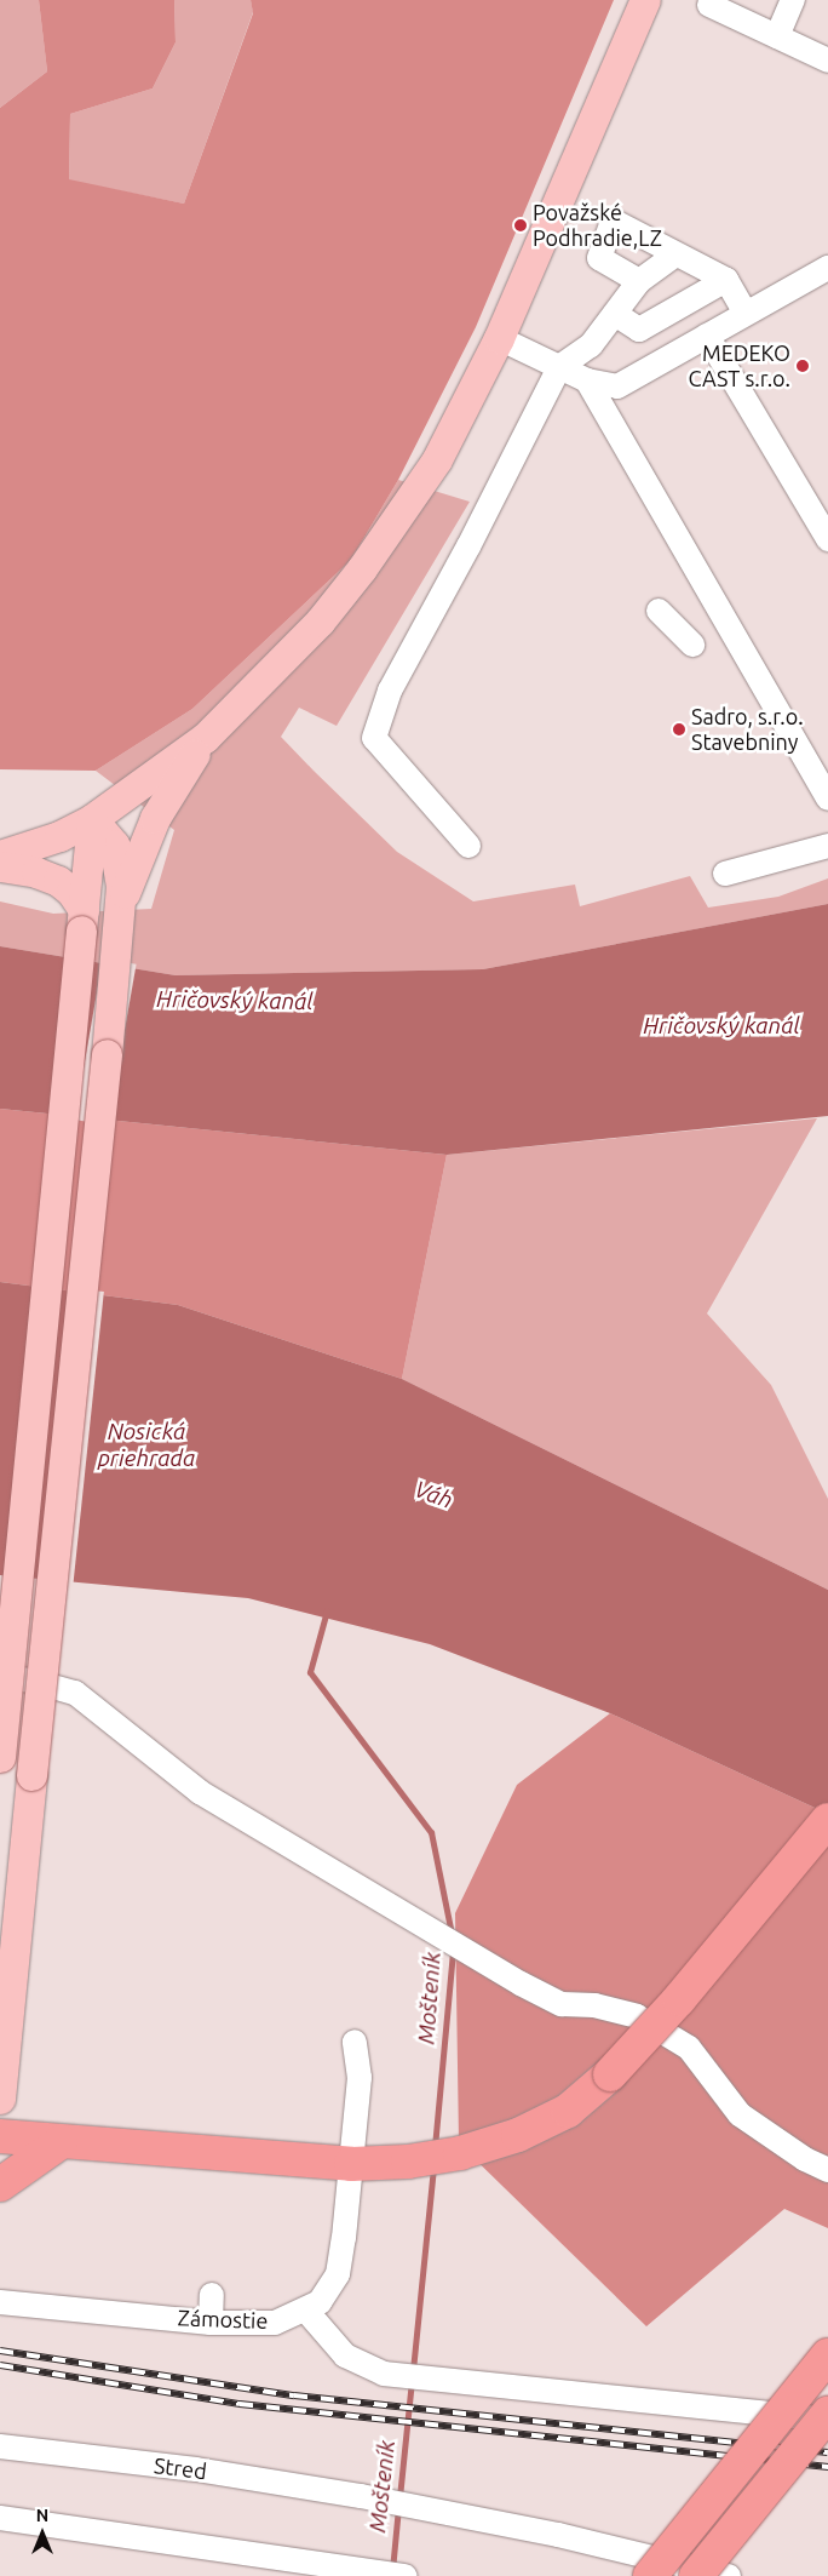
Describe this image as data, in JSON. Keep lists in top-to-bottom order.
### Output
{
  "streets": {
    "street": ["Zámostie", "Stred"]
  },
  "water": [
    "Hričovský kanál",
    "Nosická priehrada",
    "Váh",
    "Mošteník"
  ],
  "places": ["Považské Podhradie,LZ", "MEDEKO CAST s.r.o.", "Sadro, s.r.o. Stavebniny"],
  "north": "top"
}
